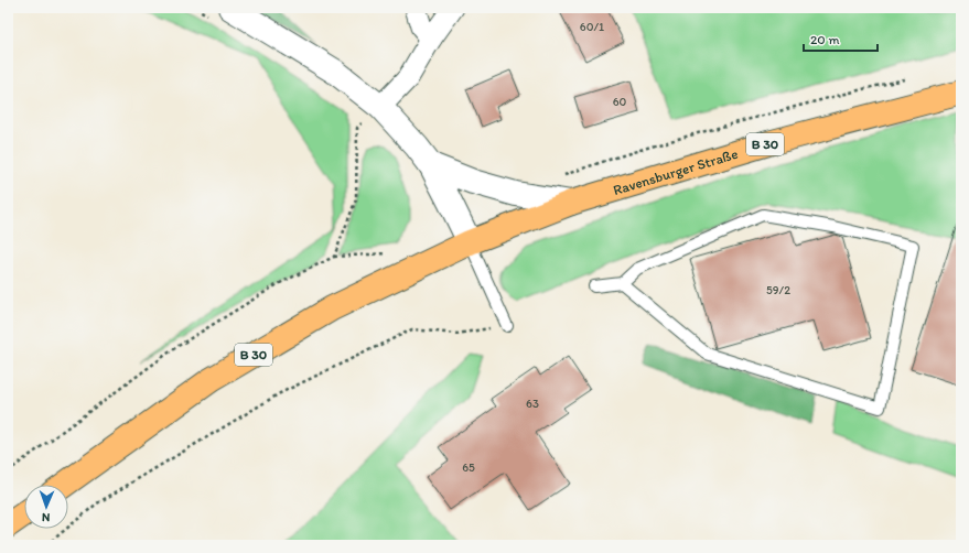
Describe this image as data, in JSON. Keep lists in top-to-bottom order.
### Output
{
  "streets": {
    "main road": ["B 30", "Ravensburger Straße"]
  },
  "crossings": [
    ["B 30", "Ravensburger Straße"]
  ],
  "house_numbers": [
    "60/1",
    "60",
    "59/2",
    "63",
    "65"
  ],
  "scale_bar": "20 m",
  "north": "bottom"
}
